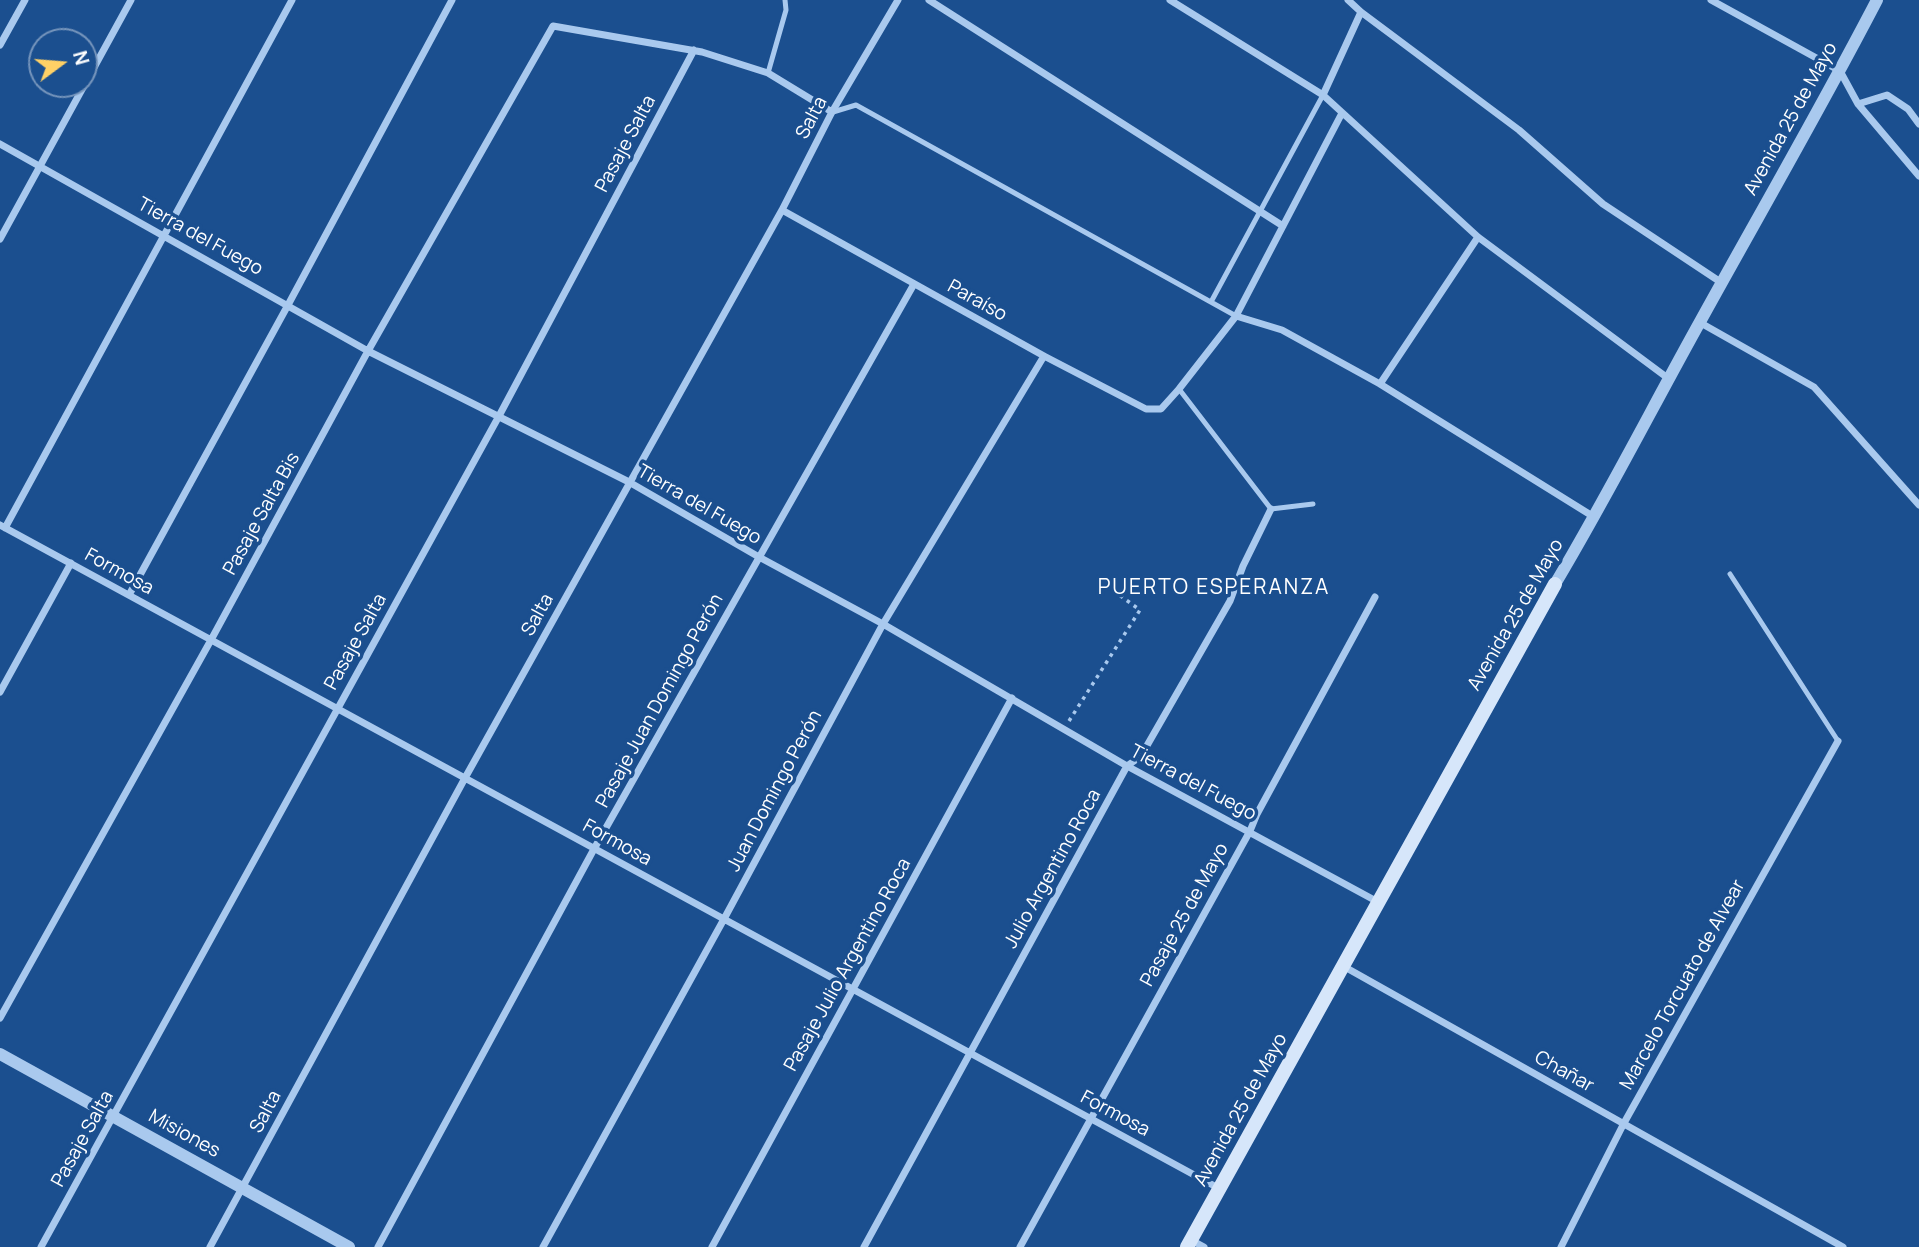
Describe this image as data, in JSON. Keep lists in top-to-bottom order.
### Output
{
  "streets": {
    "main road": ["Avenida 25 de Mayo"],
    "street": [
      "Salta",
      "Pasaje Salta",
      "Tierra del Fuego",
      "Paraíso",
      "Pasaje Salta Bis",
      "Formosa",
      "Pasaje Juan Domingo Perón",
      "Juan Domingo Perón",
      "Julio Argentino Roca",
      "Pasaje 25 de Mayo",
      "Pasaje Julio Argentino Roca",
      "Marcelo Torcuato de Alvear",
      "Chañar",
      "Misiones"
    ]
  },
  "crossings": [
    ["Salta", "Tierra del Fuego"],
    ["Salta", "Paraíso"],
    ["Salta", "Formosa"],
    ["Salta", "Misiones"],
    ["Avenida 25 de Mayo", "Tierra del Fuego"],
    ["Avenida 25 de Mayo", "Formosa"],
    ["Avenida 25 de Mayo", "Chañar"],
    ["Pasaje Salta", "Tierra del Fuego"],
    ["Pasaje Salta", "Pasaje Salta Bis"],
    ["Pasaje Salta", "Formosa"],
    ["Pasaje Salta", "Misiones"],
    ["Tierra del Fuego", "Pasaje Salta Bis"],
    ["Tierra del Fuego", "Pasaje Juan Domingo Perón"],
    ["Tierra del Fuego", "Juan Domingo Perón"],
    ["Tierra del Fuego", "Julio Argentino Roca"],
    ["Tierra del Fuego", "Pasaje 25 de Mayo"],
    ["Tierra del Fuego", "Pasaje Julio Argentino Roca"],
    ["Paraíso", "Pasaje Juan Domingo Perón"],
    ["Paraíso", "Juan Domingo Perón"],
    ["Pasaje Salta Bis", "Formosa"],
    ["Formosa", "Pasaje Juan Domingo Perón"],
    ["Formosa", "Juan Domingo Perón"],
    ["Formosa", "Julio Argentino Roca"],
    ["Formosa", "Pasaje 25 de Mayo"],
    ["Formosa", "Pasaje Julio Argentino Roca"],
    ["Marcelo Torcuato de Alvear", "Chañar"]
  ],
  "districts": ["PUERTO ESPERANZA"],
  "north": "right"
}
